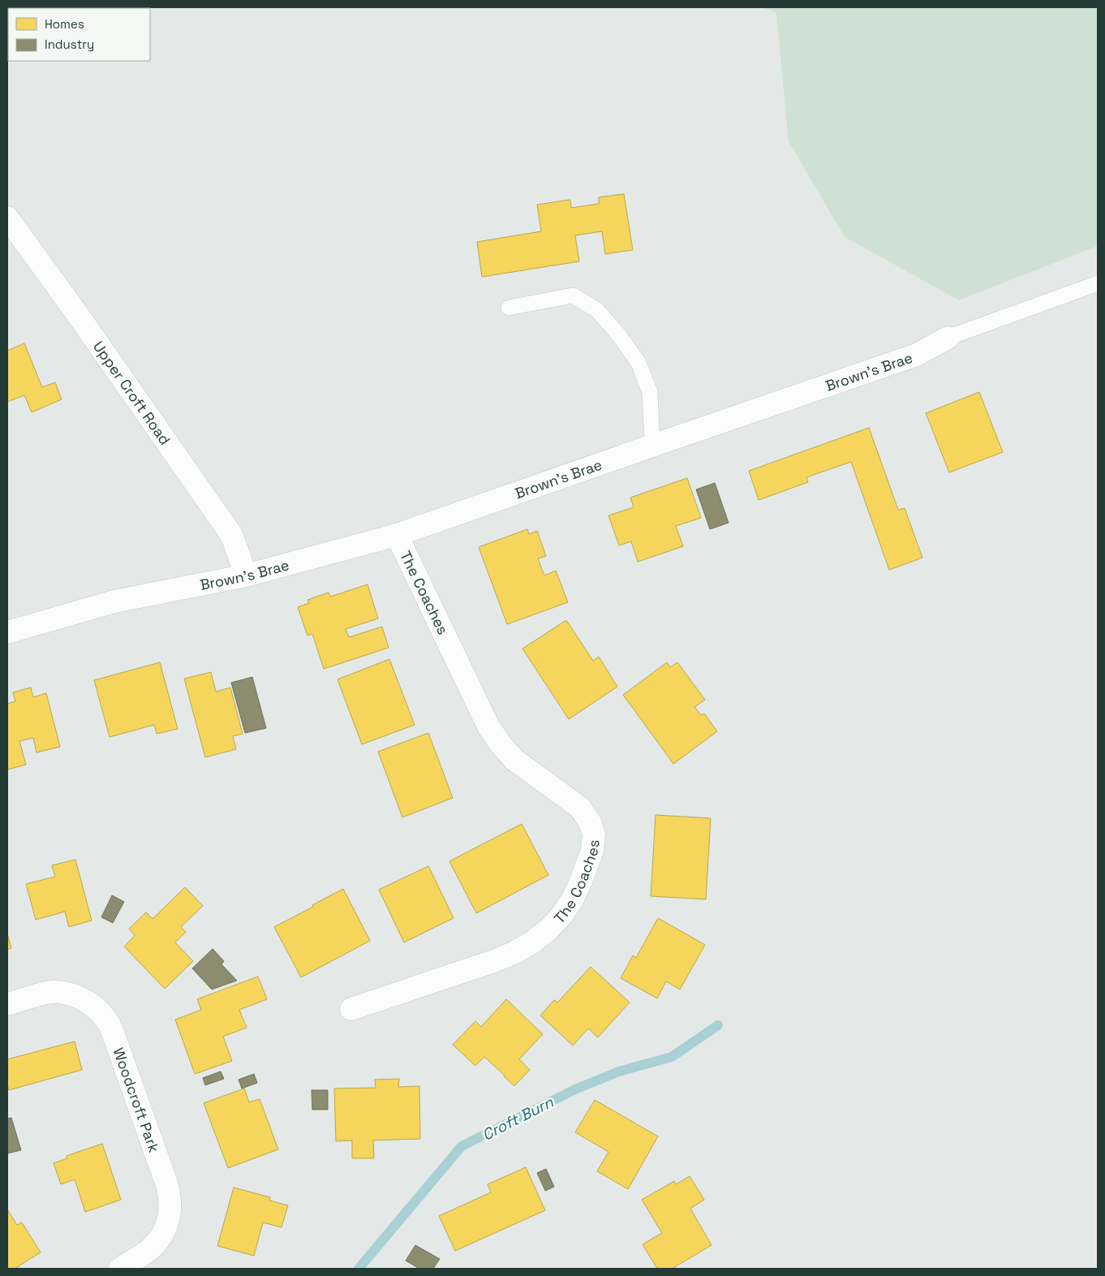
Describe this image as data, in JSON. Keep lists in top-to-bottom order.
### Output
{
  "streets": {
    "street": [
      "Brown's Brae",
      "Upper Croft Road",
      "The Coaches",
      "Woodcroft Park"
    ]
  },
  "crossings": [
    ["Brown's Brae", "Upper Croft Road"],
    ["Brown's Brae", "The Coaches"]
  ],
  "water": ["Croft Burn"],
  "legend": ["Homes", "Industry"]
}
